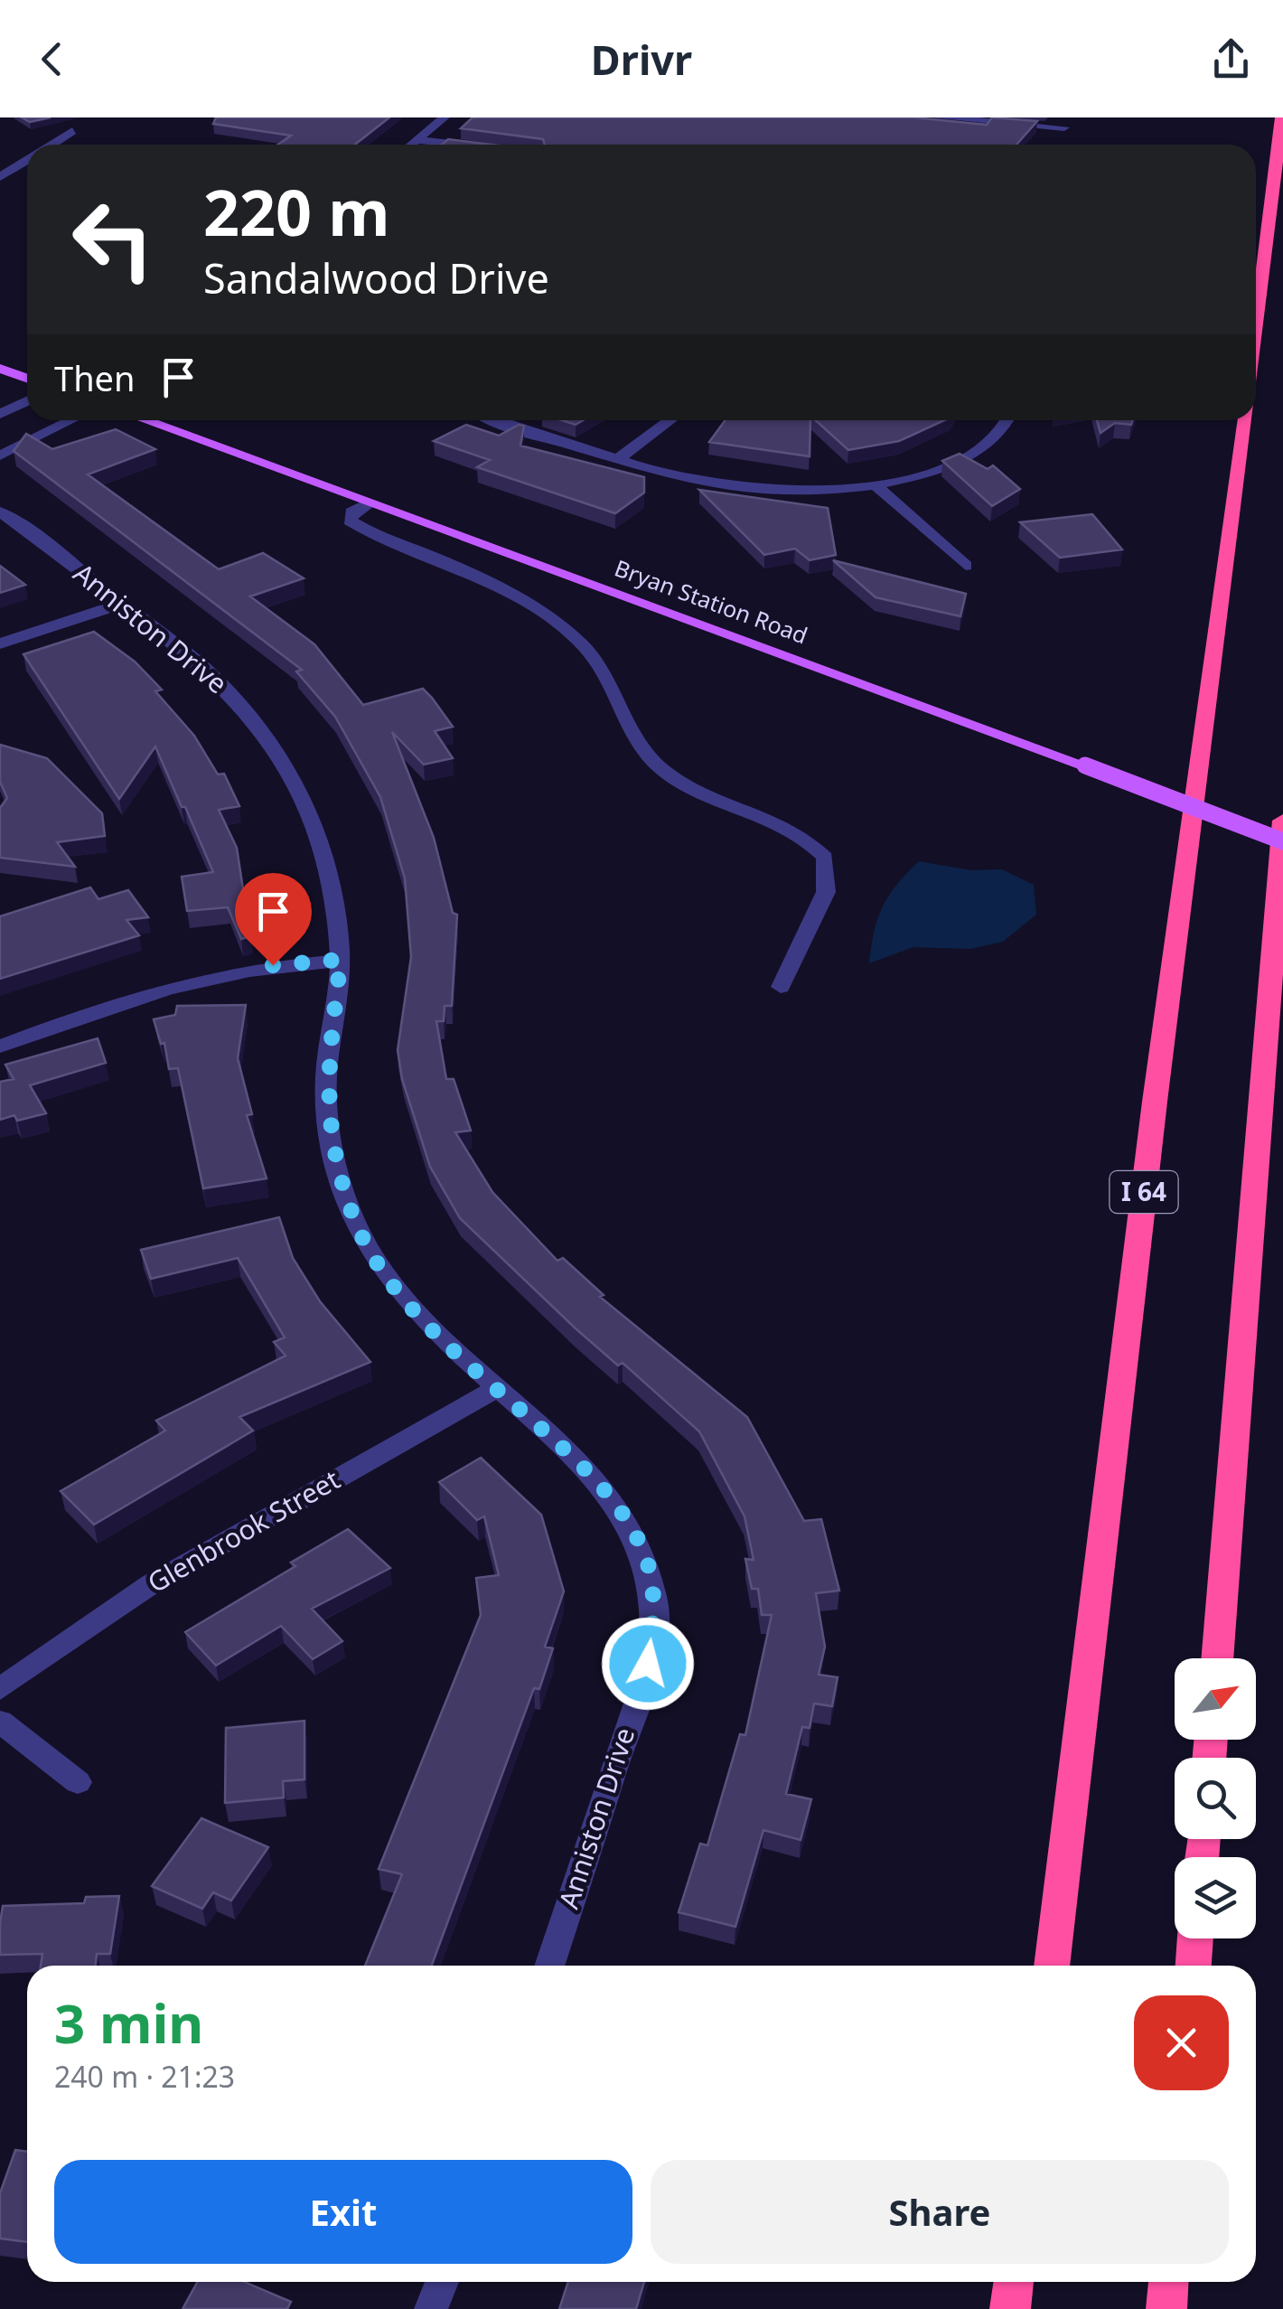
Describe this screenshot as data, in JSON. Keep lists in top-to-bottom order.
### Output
{
  "streets": {
    "highway": ["I 64"],
    "main road": ["Bryan Station Road"],
    "street": ["Anniston Drive", "Glenbrook Street"]
  },
  "crossings": [
    ["Anniston Drive", "Glenbrook Street"]
  ],
  "north": "top right",
  "page": {
    "header": "Drivr",
    "turn": ["220 m", "Sandalwood Drive"],
    "then": "Then",
    "heading": ["3 min", "240 m · 21:23"],
    "buttons": ["Exit", "Share"]
  }
}
